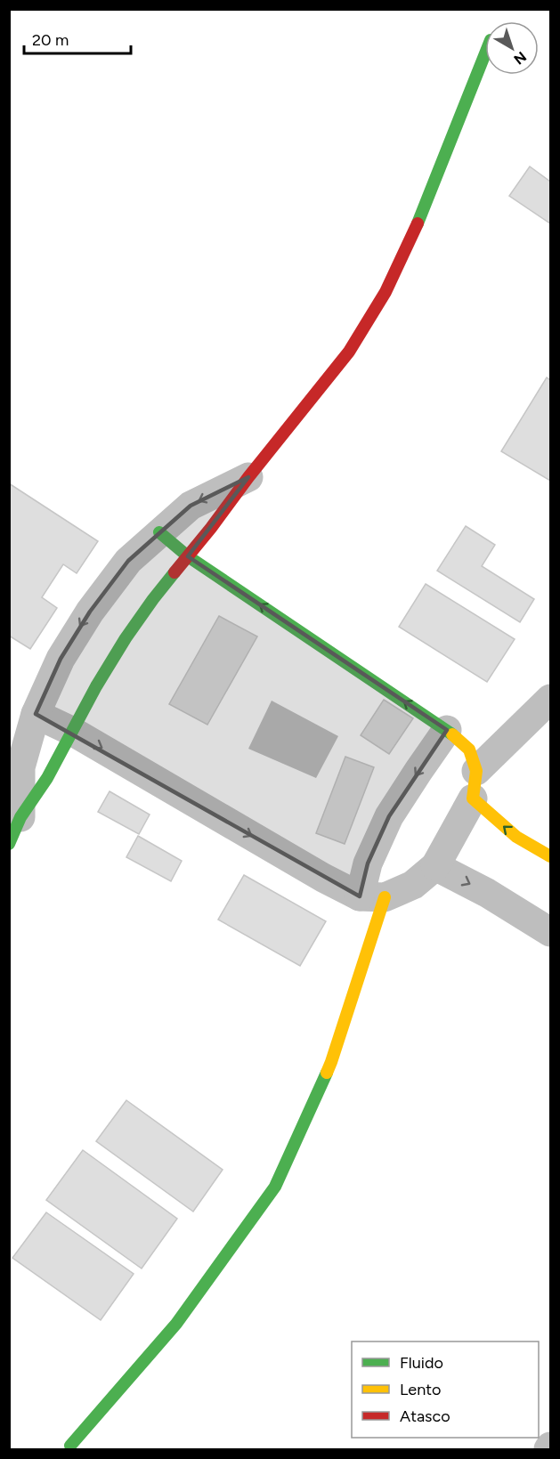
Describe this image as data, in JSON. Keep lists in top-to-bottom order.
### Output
{
  "legend": ["Fluido", "Lento", "Atasco"],
  "scale_bar": "20 m",
  "north": "bottom right"
}
